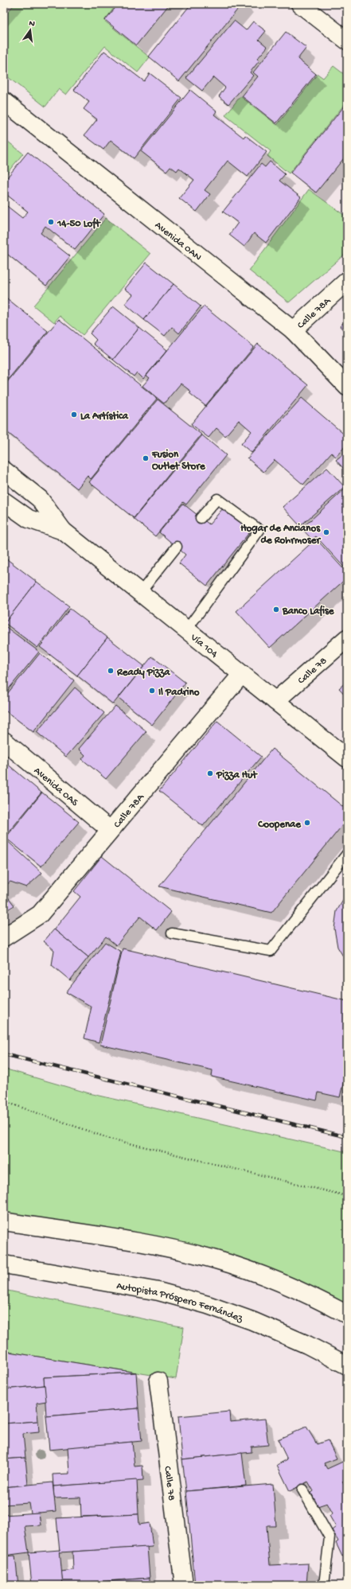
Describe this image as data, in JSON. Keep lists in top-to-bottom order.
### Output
{
  "streets": {
    "main road": [
      "Avenida 0AN",
      "Calle 78A",
      "Vía 104",
      "Calle 78",
      "Avenida 0AS",
      "Autopista Próspero Fernández"
    ]
  },
  "crossings": [
    ["Avenida 0AN", "Calle 78A"],
    ["Calle 78A", "Vía 104"],
    ["Calle 78A", "Avenida 0AS"],
    ["Vía 104", "Calle 78"]
  ],
  "places": [
    "14-50 Loft",
    "La Artística",
    "Fusion Outlet Store",
    "Hogar de Ancianos de Rohrmoser",
    "Banco Lafise",
    "Ready Pizza",
    "Il Padrino",
    "Pizza Hut",
    "Coopenae"
  ],
  "north": "top"
}
